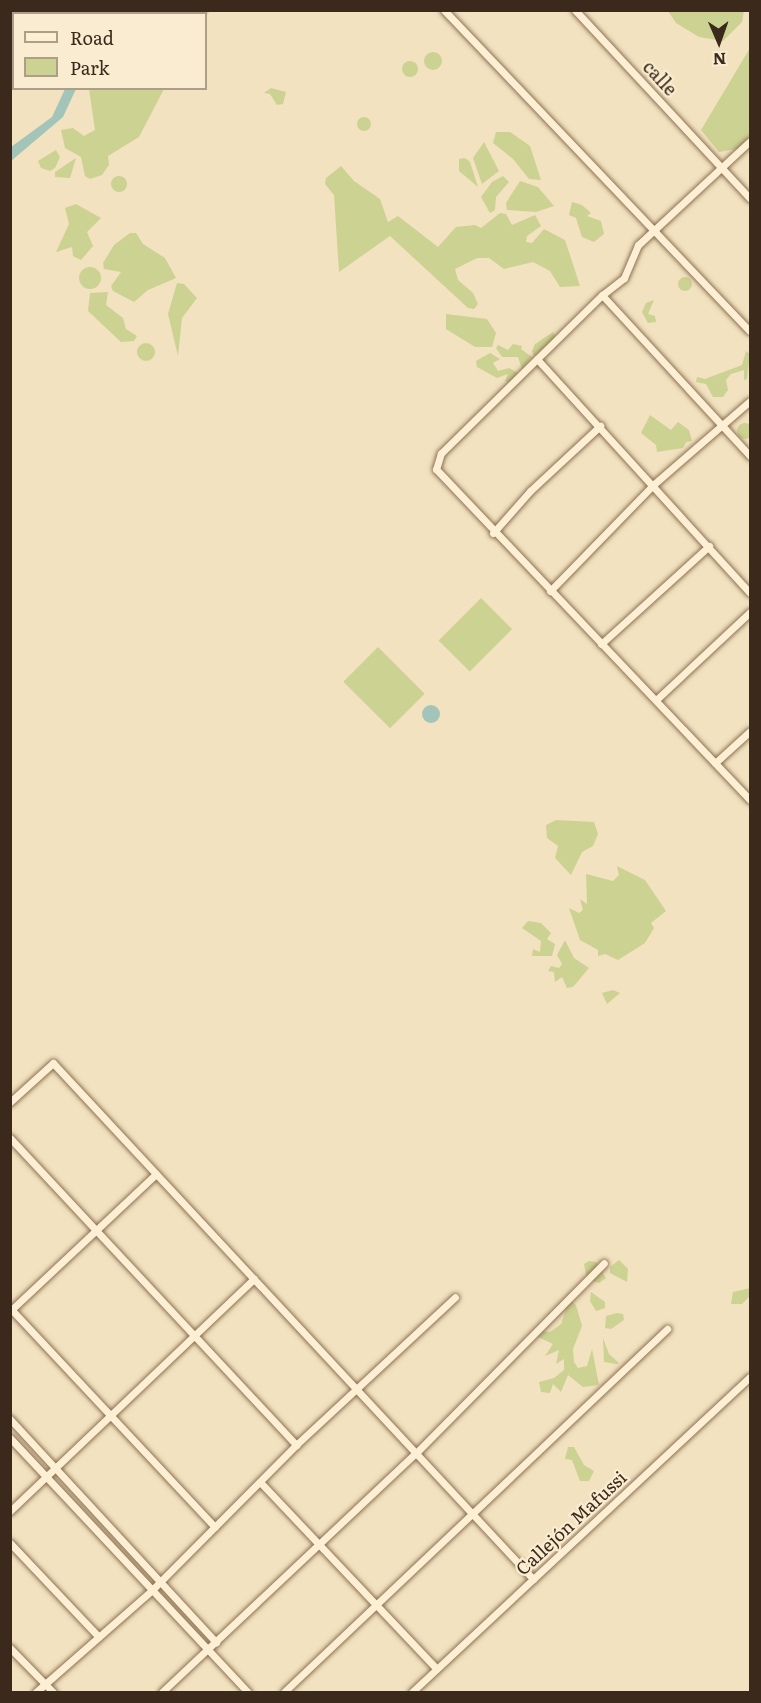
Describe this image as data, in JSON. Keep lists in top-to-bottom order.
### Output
{
  "streets": {
    "street": ["calle", "Callejón Mafussi"]
  },
  "legend": ["Road", "Park"],
  "north": "bottom"
}
